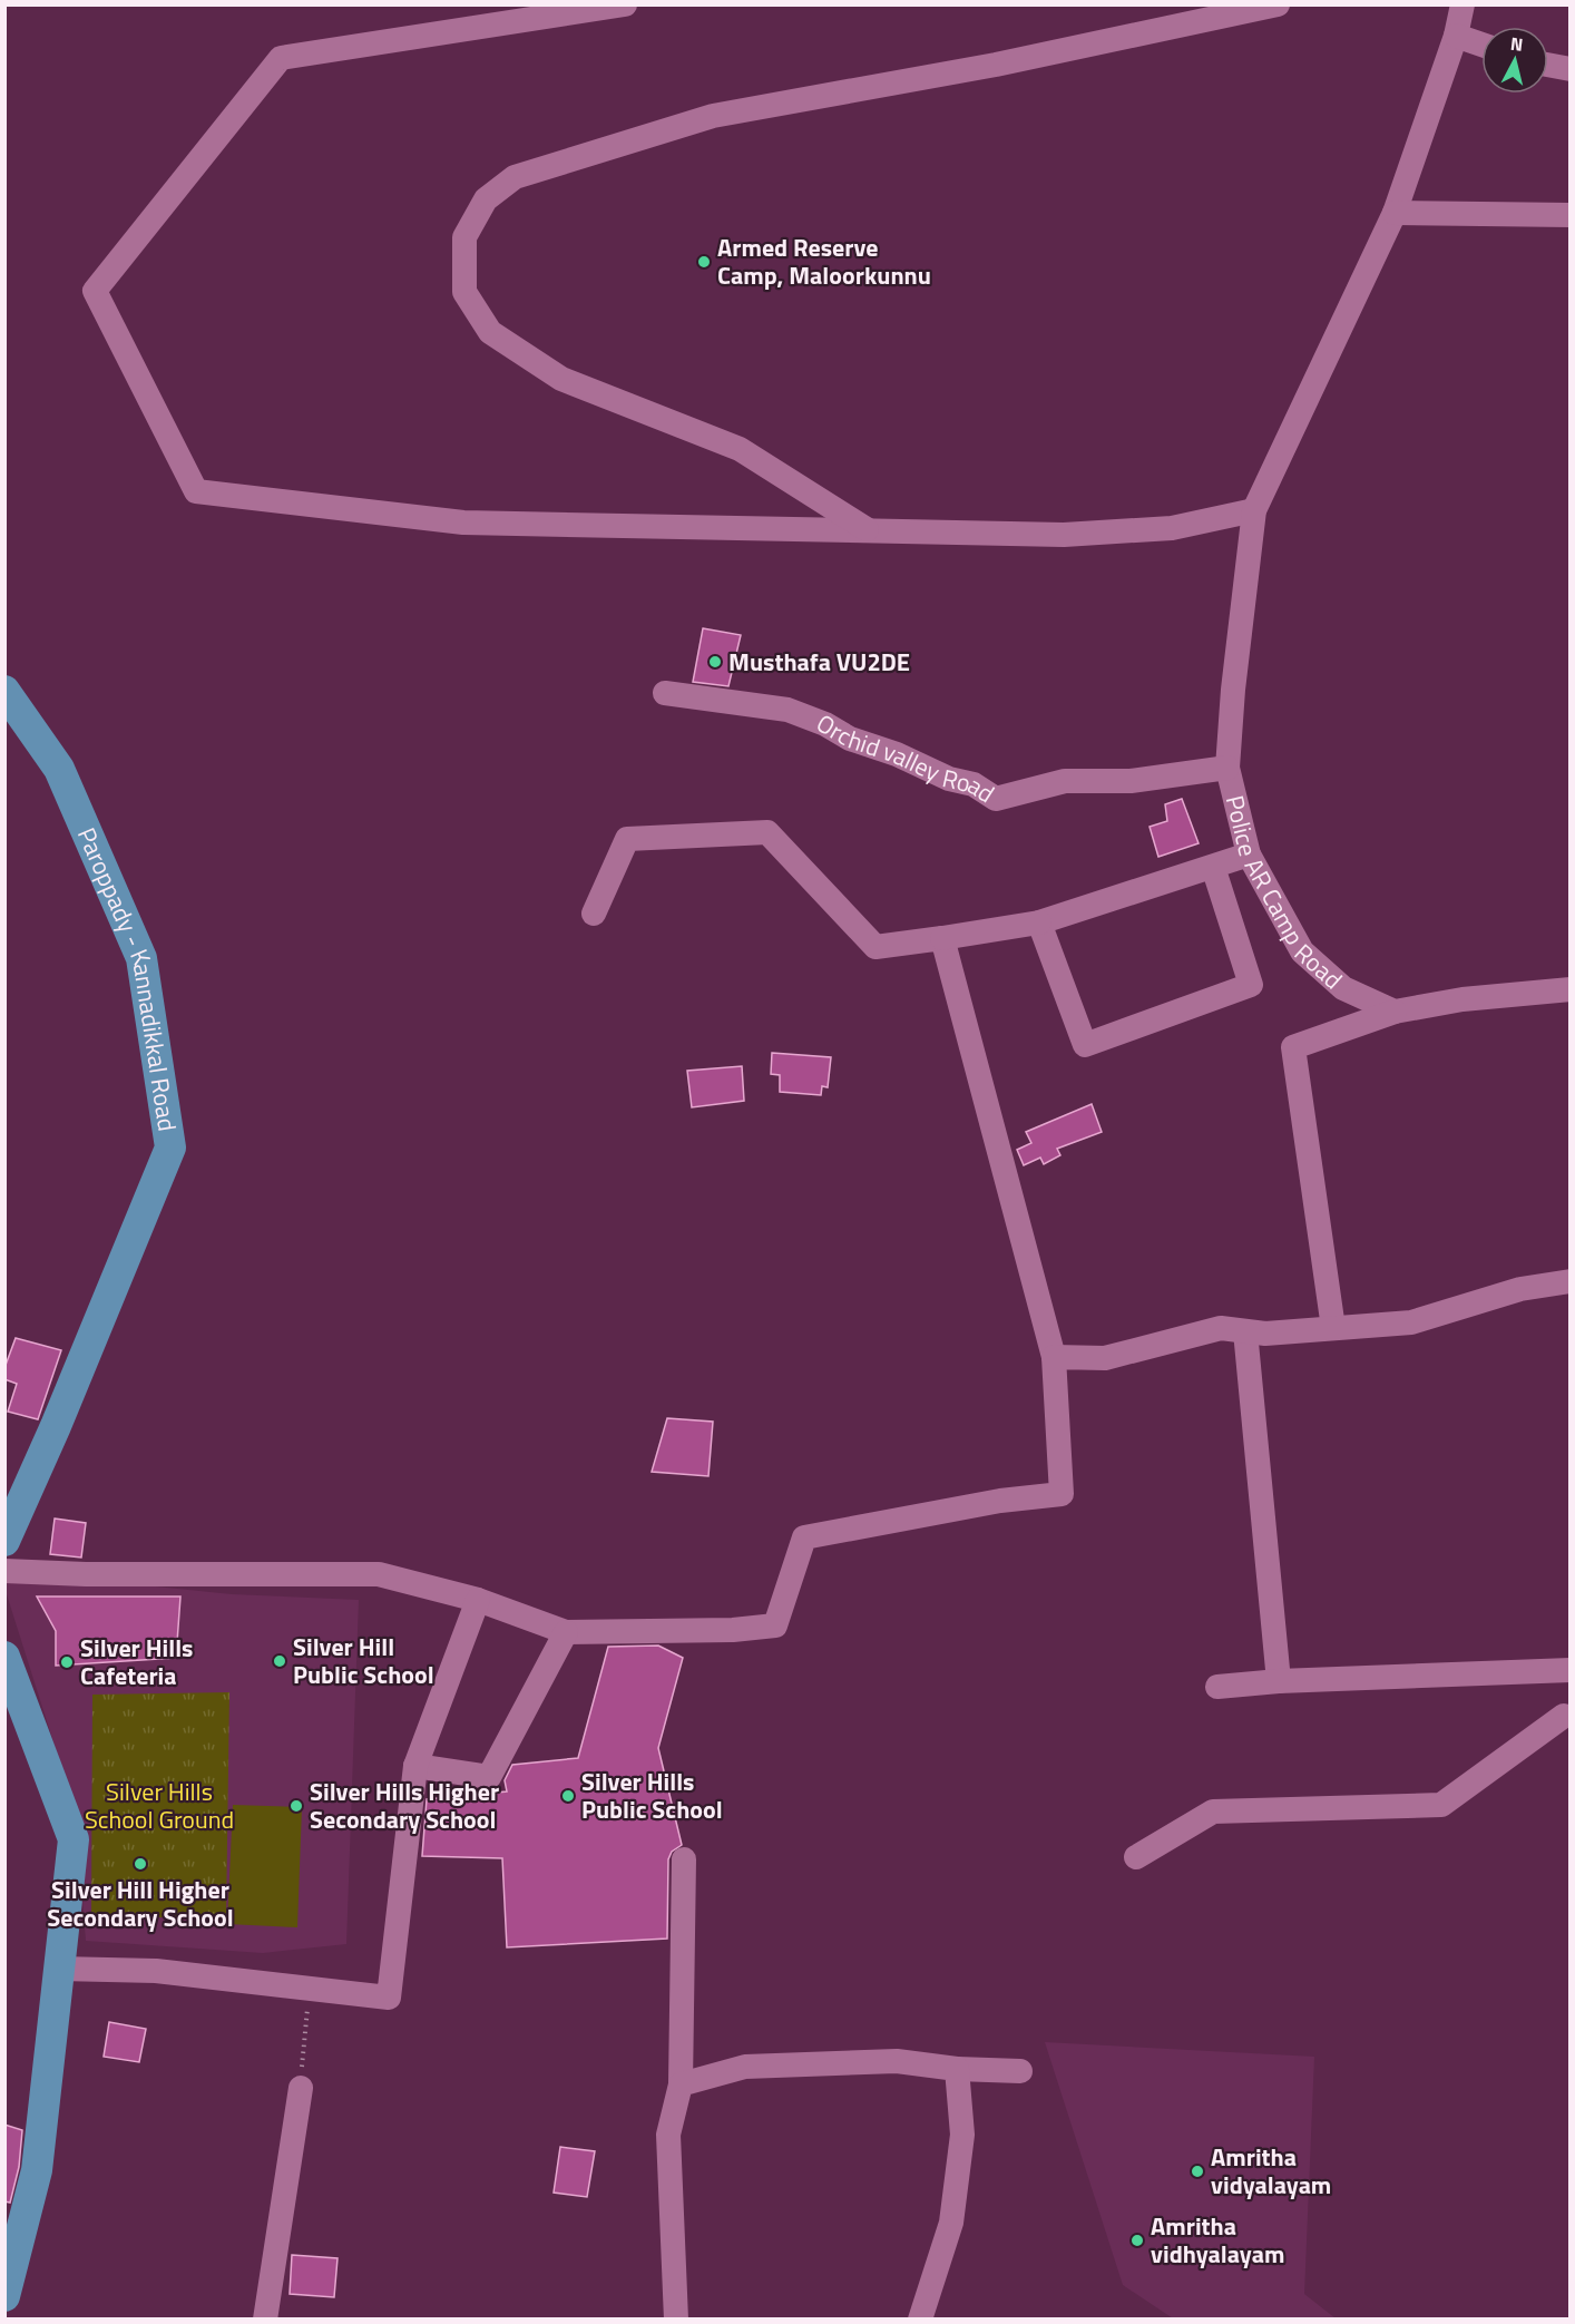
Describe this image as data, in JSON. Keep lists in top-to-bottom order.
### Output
{
  "streets": {
    "main road": ["Paroppady - Kannadikkal Road"],
    "street": ["Orchid valley Road", "Police AR Camp Road"]
  },
  "crossings": [
    ["Orchid valley Road", "Police AR Camp Road"]
  ],
  "parks": ["Silver Hills School Ground"],
  "places": [
    "Armed Reserve Camp, Maloorkunnu",
    "Musthafa VU2DE",
    "Silver Hill Public School",
    "Silver Hills Cafeteria",
    "Silver Hills Public School",
    "Silver Hills Higher Secondary School",
    "Silver Hill Higher Secondary School",
    "Amritha vidyalayam",
    "Amritha vidhyalayam"
  ],
  "north": "top"
}
